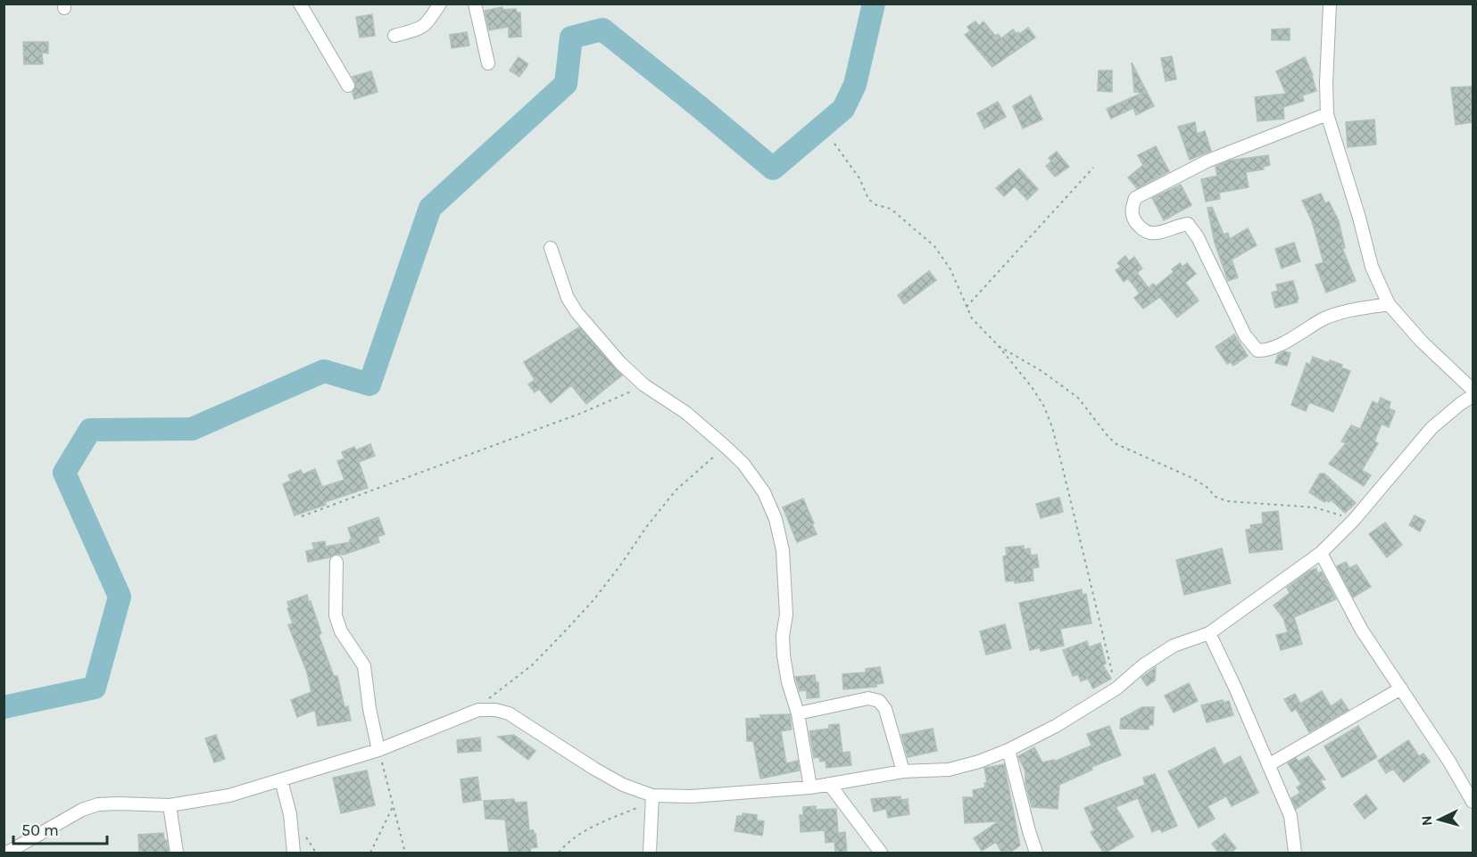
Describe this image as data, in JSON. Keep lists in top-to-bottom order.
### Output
{
  "scale_bar": "50 m",
  "north": "left"
}
